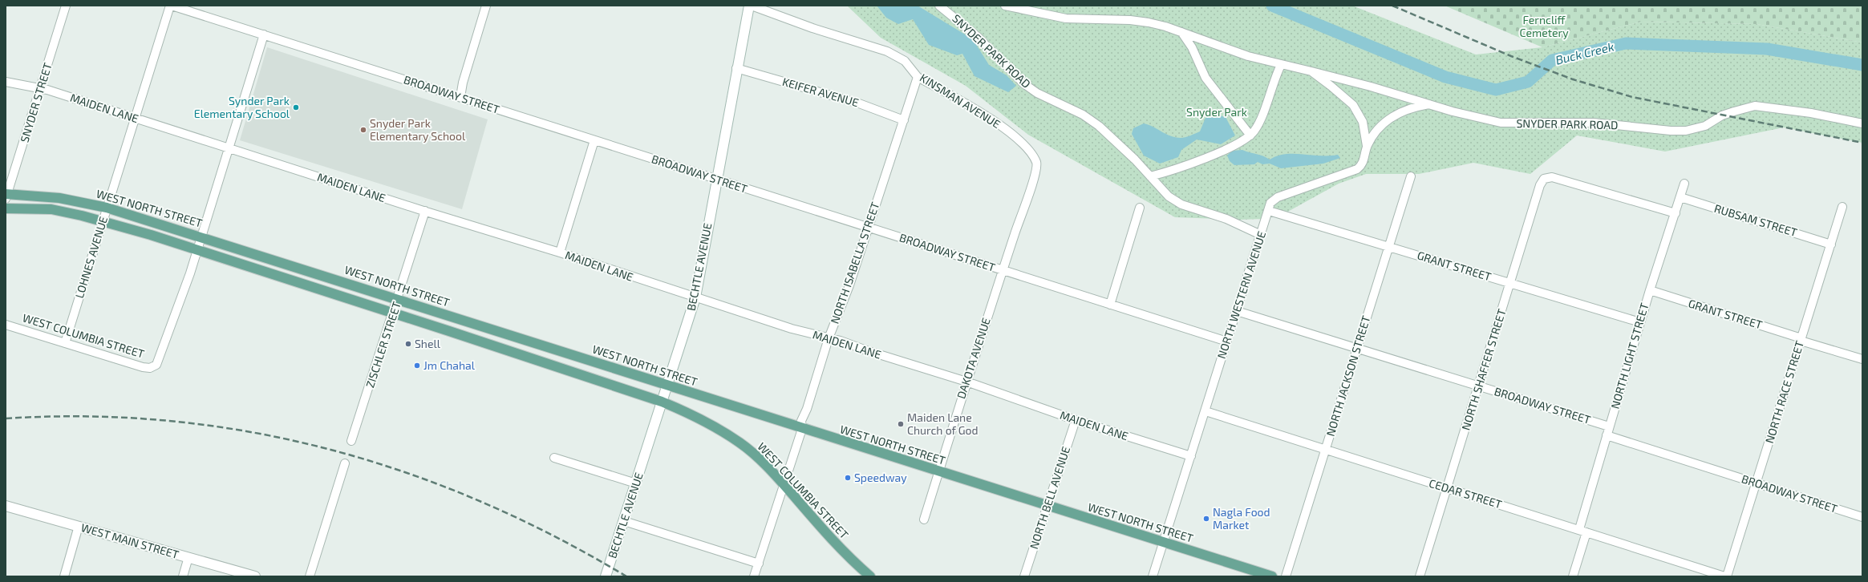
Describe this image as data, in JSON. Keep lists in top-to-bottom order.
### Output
{
  "streets": {
    "main road": [
      "WEST NORTH STREET",
      "BECHTLE AVENUE",
      "WEST COLUMBIA STREET",
      "WEST MAIN STREET"
    ],
    "street": [
      "SNYDER PARK ROAD",
      "KEIFER AVENUE",
      "BROADWAY STREET",
      "KINSMAN AVENUE",
      "SNYDER STREET",
      "MAIDEN LANE",
      "RUBSAM STREET",
      "LOHNES AVENUE",
      "NORTH ISABELLA STREET",
      "GRANT STREET",
      "NORTH WESTERN AVENUE",
      "ZISCHLER STREET",
      "NORTH LIGHT STREET",
      "DAKOTA AVENUE",
      "NORTH SHAFFER STREET",
      "NORTH JACKSON STREET",
      "NORTH RACE STREET",
      "CEDAR STREET",
      "NORTH BELL AVENUE"
    ]
  },
  "crossings": [
    ["SNYDER PARK ROAD", "NORTH WESTERN AVENUE"],
    ["KEIFER AVENUE", "NORTH ISABELLA STREET"],
    ["KEIFER AVENUE", "BECHTLE AVENUE"],
    ["BROADWAY STREET", "LOHNES AVENUE"],
    ["BROADWAY STREET", "NORTH ISABELLA STREET"],
    ["BROADWAY STREET", "BECHTLE AVENUE"],
    ["BROADWAY STREET", "NORTH WESTERN AVENUE"],
    ["BROADWAY STREET", "NORTH LIGHT STREET"],
    ["BROADWAY STREET", "DAKOTA AVENUE"],
    ["BROADWAY STREET", "NORTH SHAFFER STREET"],
    ["BROADWAY STREET", "NORTH JACKSON STREET"],
    ["BROADWAY STREET", "NORTH RACE STREET"],
    ["KINSMAN AVENUE", "NORTH ISABELLA STREET"],
    ["KINSMAN AVENUE", "BECHTLE AVENUE"],
    ["KINSMAN AVENUE", "DAKOTA AVENUE"],
    ["SNYDER STREET", "MAIDEN LANE"],
    ["SNYDER STREET", "WEST NORTH STREET"],
    ["MAIDEN LANE", "LOHNES AVENUE"],
    ["MAIDEN LANE", "NORTH ISABELLA STREET"],
    ["MAIDEN LANE", "BECHTLE AVENUE"],
    ["MAIDEN LANE", "NORTH WESTERN AVENUE"],
    ["MAIDEN LANE", "ZISCHLER STREET"],
    ["MAIDEN LANE", "DAKOTA AVENUE"],
    ["MAIDEN LANE", "NORTH BELL AVENUE"],
    ["WEST NORTH STREET", "LOHNES AVENUE"],
    ["WEST NORTH STREET", "NORTH ISABELLA STREET"],
    ["WEST NORTH STREET", "BECHTLE AVENUE"],
    ["WEST NORTH STREET", "NORTH WESTERN AVENUE"],
    ["WEST NORTH STREET", "ZISCHLER STREET"],
    ["WEST NORTH STREET", "DAKOTA AVENUE"],
    ["WEST NORTH STREET", "NORTH BELL AVENUE"],
    ["RUBSAM STREET", "NORTH LIGHT STREET"],
    ["RUBSAM STREET", "NORTH RACE STREET"],
    ["LOHNES AVENUE", "WEST COLUMBIA STREET"],
    ["NORTH ISABELLA STREET", "WEST COLUMBIA STREET"],
    ["GRANT STREET", "NORTH WESTERN AVENUE"],
    ["GRANT STREET", "NORTH LIGHT STREET"],
    ["GRANT STREET", "NORTH SHAFFER STREET"],
    ["GRANT STREET", "NORTH JACKSON STREET"],
    ["GRANT STREET", "NORTH RACE STREET"],
    ["BECHTLE AVENUE", "WEST COLUMBIA STREET"],
    ["NORTH WESTERN AVENUE", "CEDAR STREET"],
    ["NORTH LIGHT STREET", "NORTH SHAFFER STREET"],
    ["NORTH LIGHT STREET", "CEDAR STREET"],
    ["NORTH SHAFFER STREET", "CEDAR STREET"],
    ["NORTH JACKSON STREET", "CEDAR STREET"],
    ["NORTH RACE STREET", "CEDAR STREET"]
  ],
  "water": ["Buck Creek"],
  "parks": ["Ferncliff Cemetery", "Snyder Park"],
  "places": [
    "Synder Park Elementary School",
    "Snyder Park Elementary School",
    "Shell",
    "Jm Chahal",
    "Maiden Lane Church of God",
    "Speedway",
    "Nagla Food Market"
  ]
}
